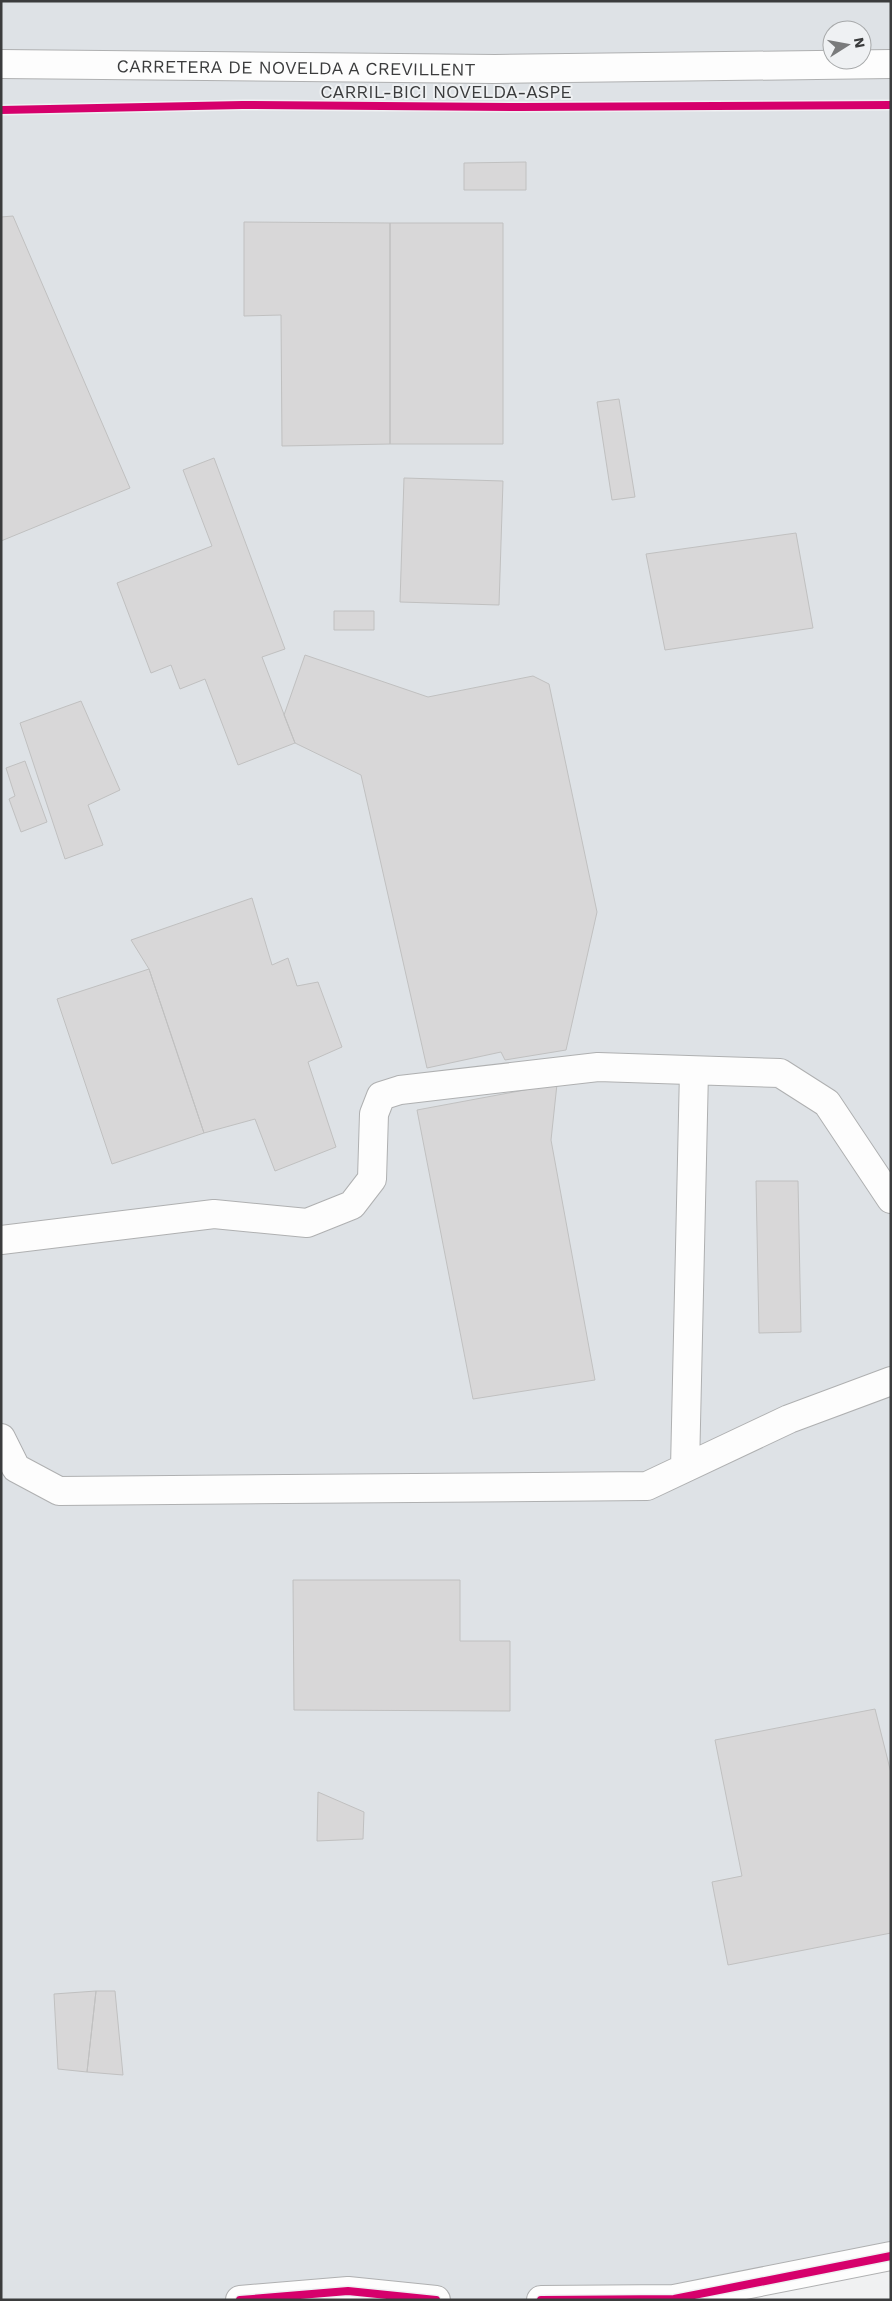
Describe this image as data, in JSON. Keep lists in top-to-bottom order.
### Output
{
  "streets": {
    "main road": ["CARRETERA DE NOVELDA A CREVILLENT"],
    "cycle path": ["CARRIL-BICI NOVELDA-ASPE"]
  },
  "north": "right"
}
